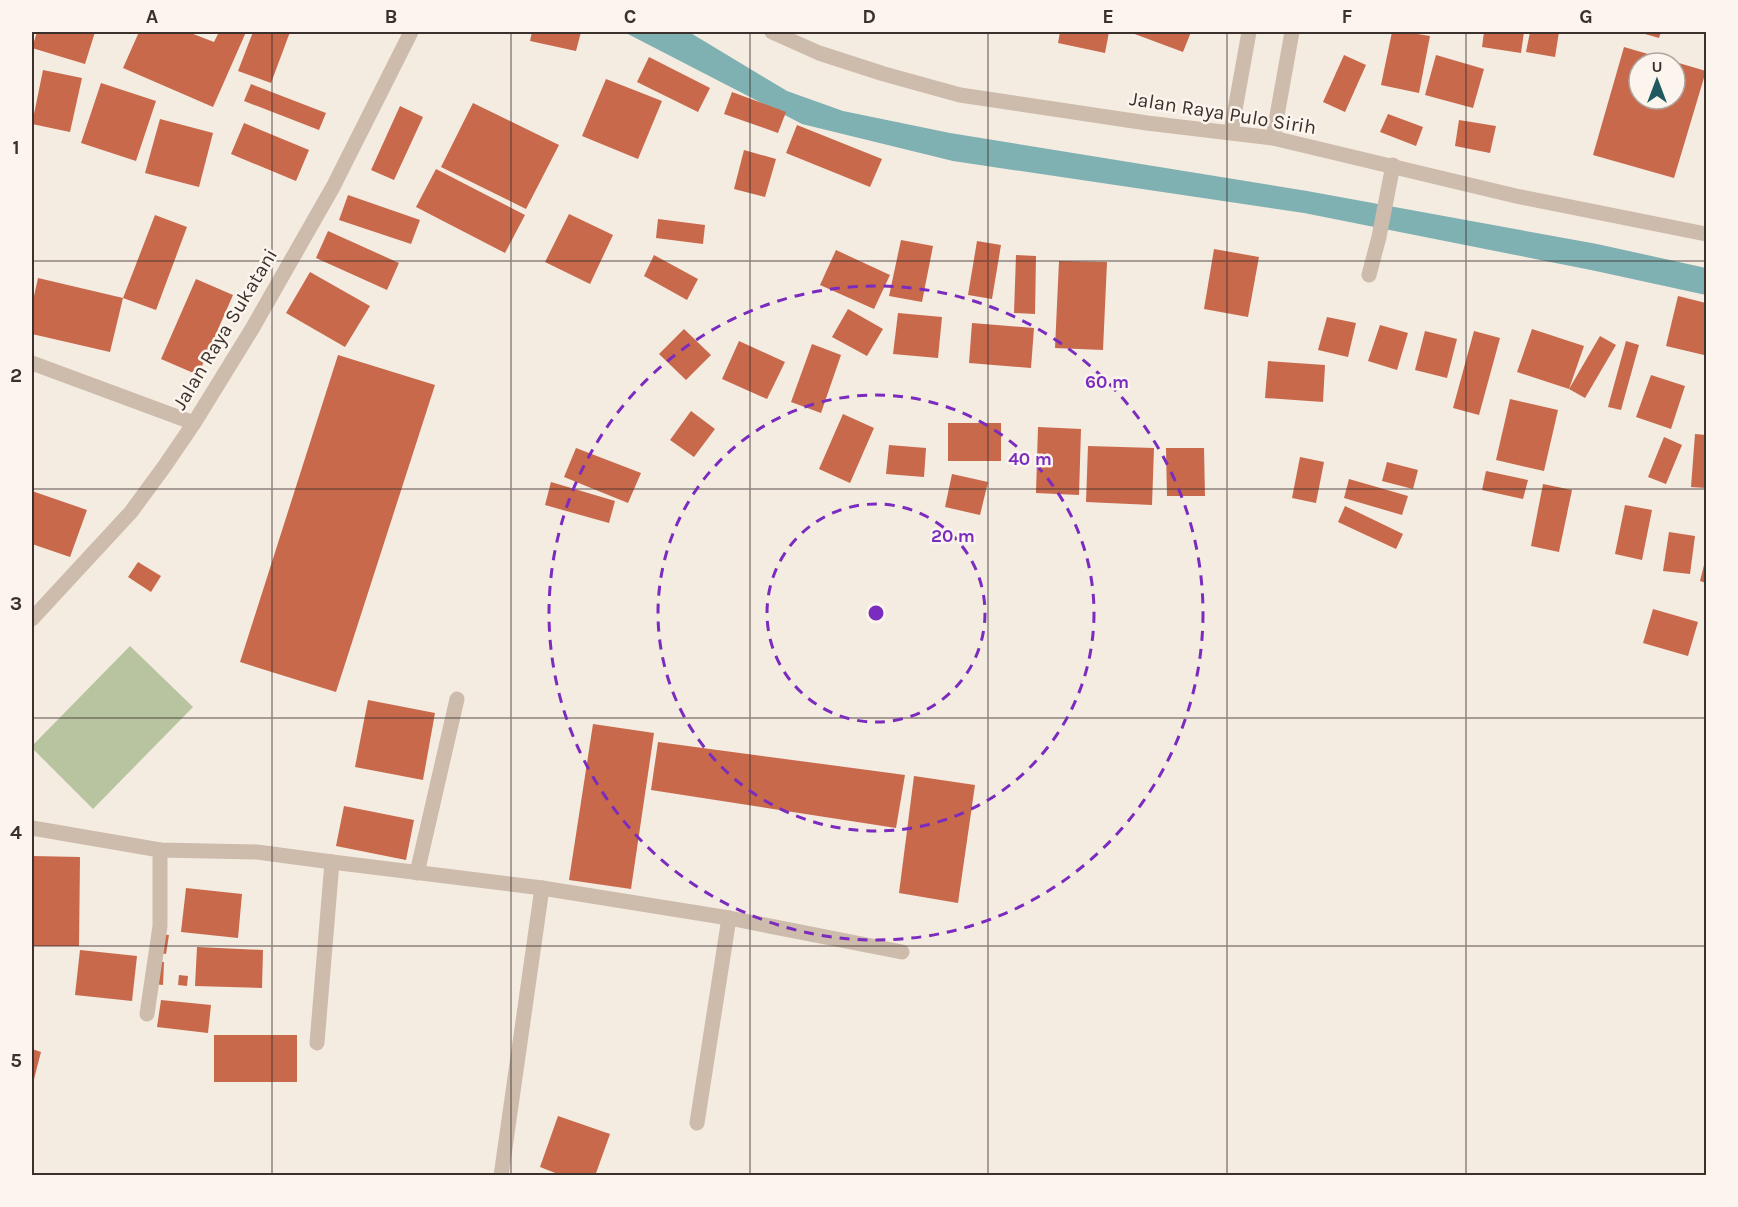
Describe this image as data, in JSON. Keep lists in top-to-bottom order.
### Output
{
  "streets": {
    "street": ["Jalan Raya Pulo Sirih", "Jalan Raya Sukatani"]
  },
  "north": "top",
  "grid": {
    "columns": [
      "A",
      "B",
      "C",
      "D",
      "E",
      "F",
      "G"
    ],
    "rows": [
      "1",
      "2",
      "3",
      "4",
      "5"
    ]
  },
  "rings": ["60 m", "40 m", "20 m"]
}
